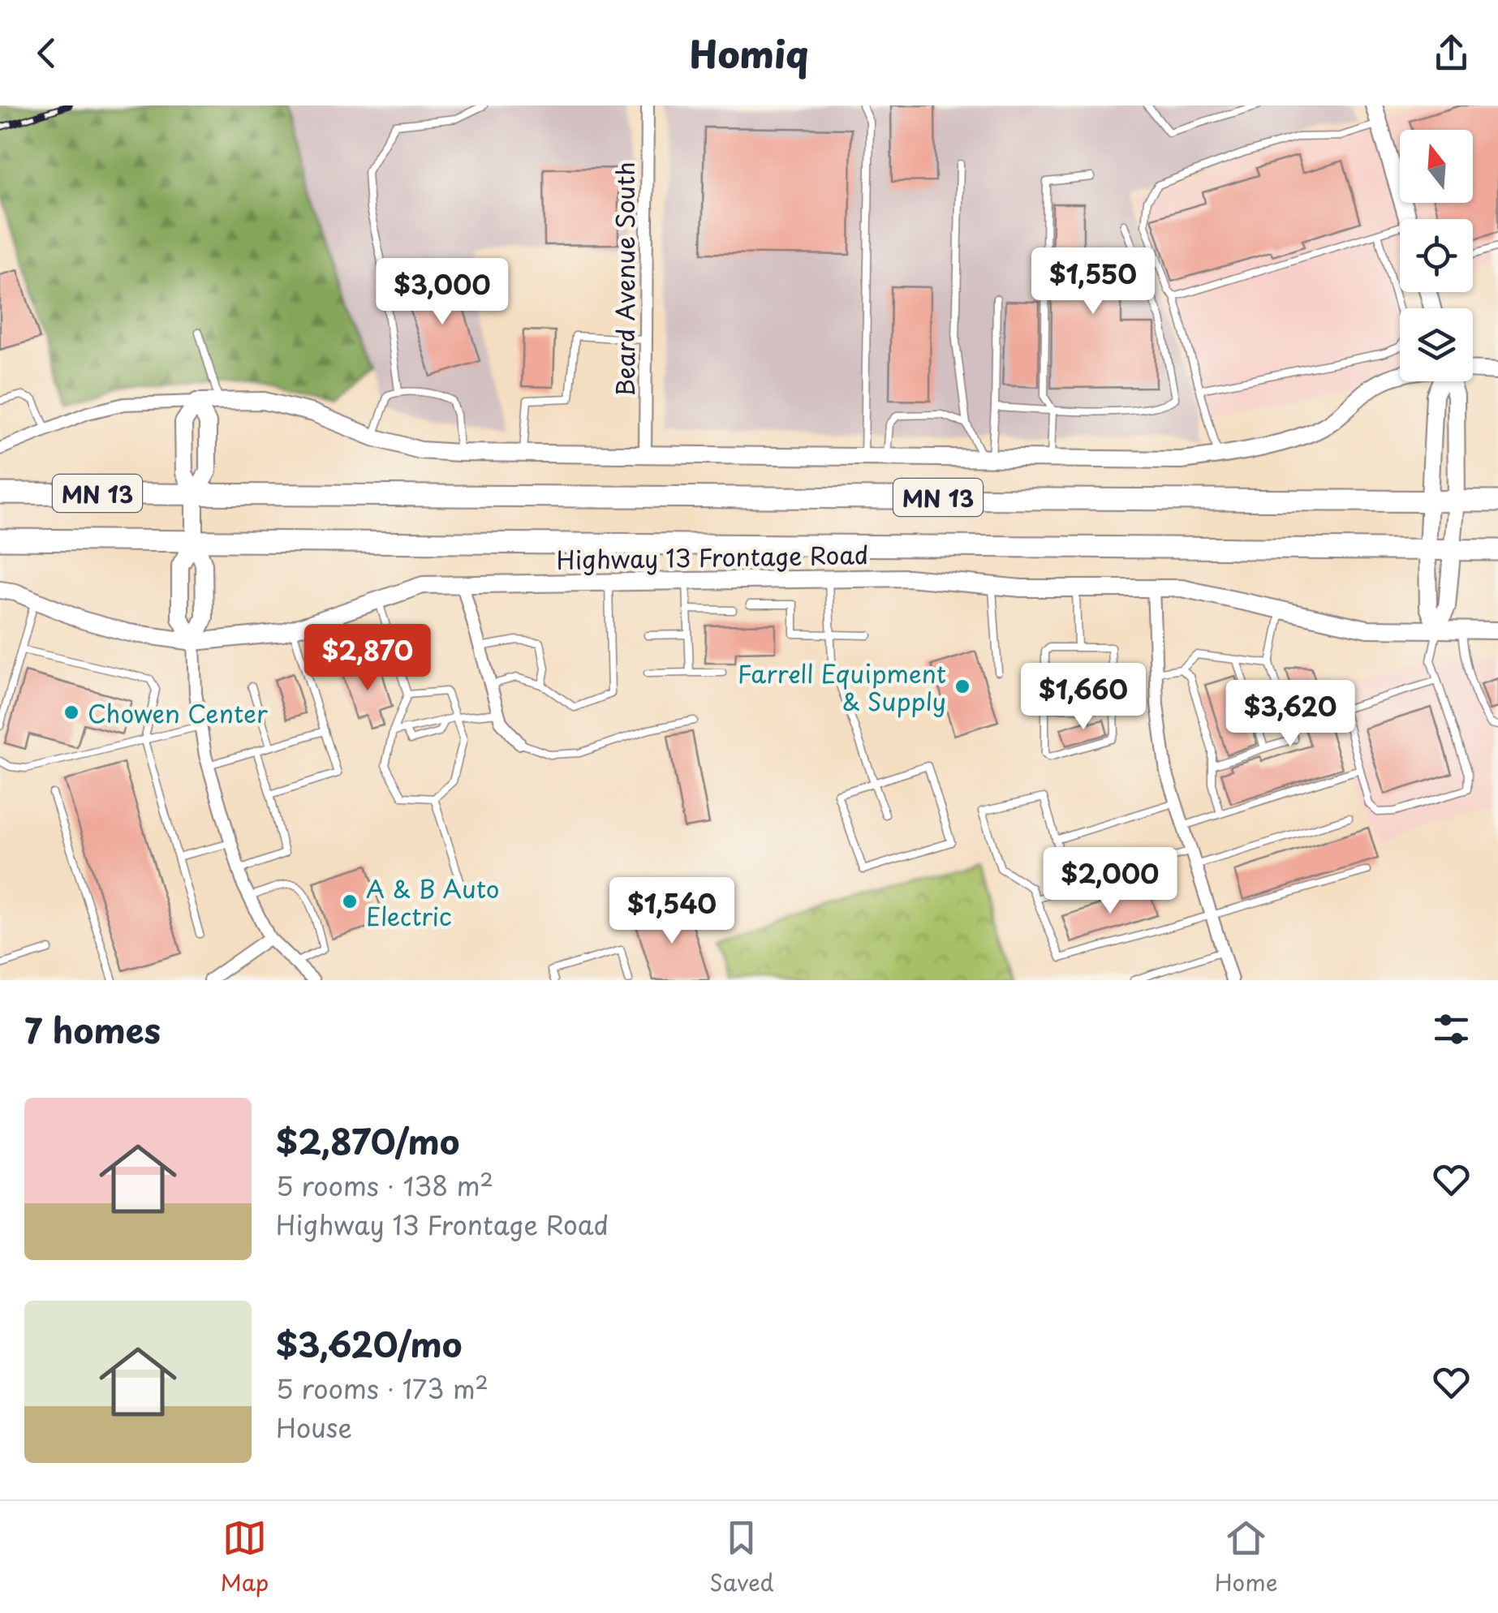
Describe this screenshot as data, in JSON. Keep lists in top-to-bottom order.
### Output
{
  "streets": {
    "highway": ["MN 13"],
    "street": ["Beard Avenue South", "Highway 13 Frontage Road"]
  },
  "places": ["Farrell Equipment & Supply", "Chowen Center", "A & B Auto Electric"],
  "north": "top",
  "page": {
    "header": "Homiq",
    "price": [
      "$1,550",
      "$3,000",
      "$2,870",
      "$1,660",
      "$3,620",
      "$2,000",
      "$1,540"
    ],
    "heading": "7 homes",
    "list": [
      {
        "name": "$2,870/mo",
        "note": "5 rooms · 138 m² · Highway 13 Frontage Road"
      },
      {
        "name": "$3,620/mo",
        "note": "5 rooms · 173 m² · House"
      }
    ],
    "tabs": ["Map", "Saved", "Home"]
  }
}
